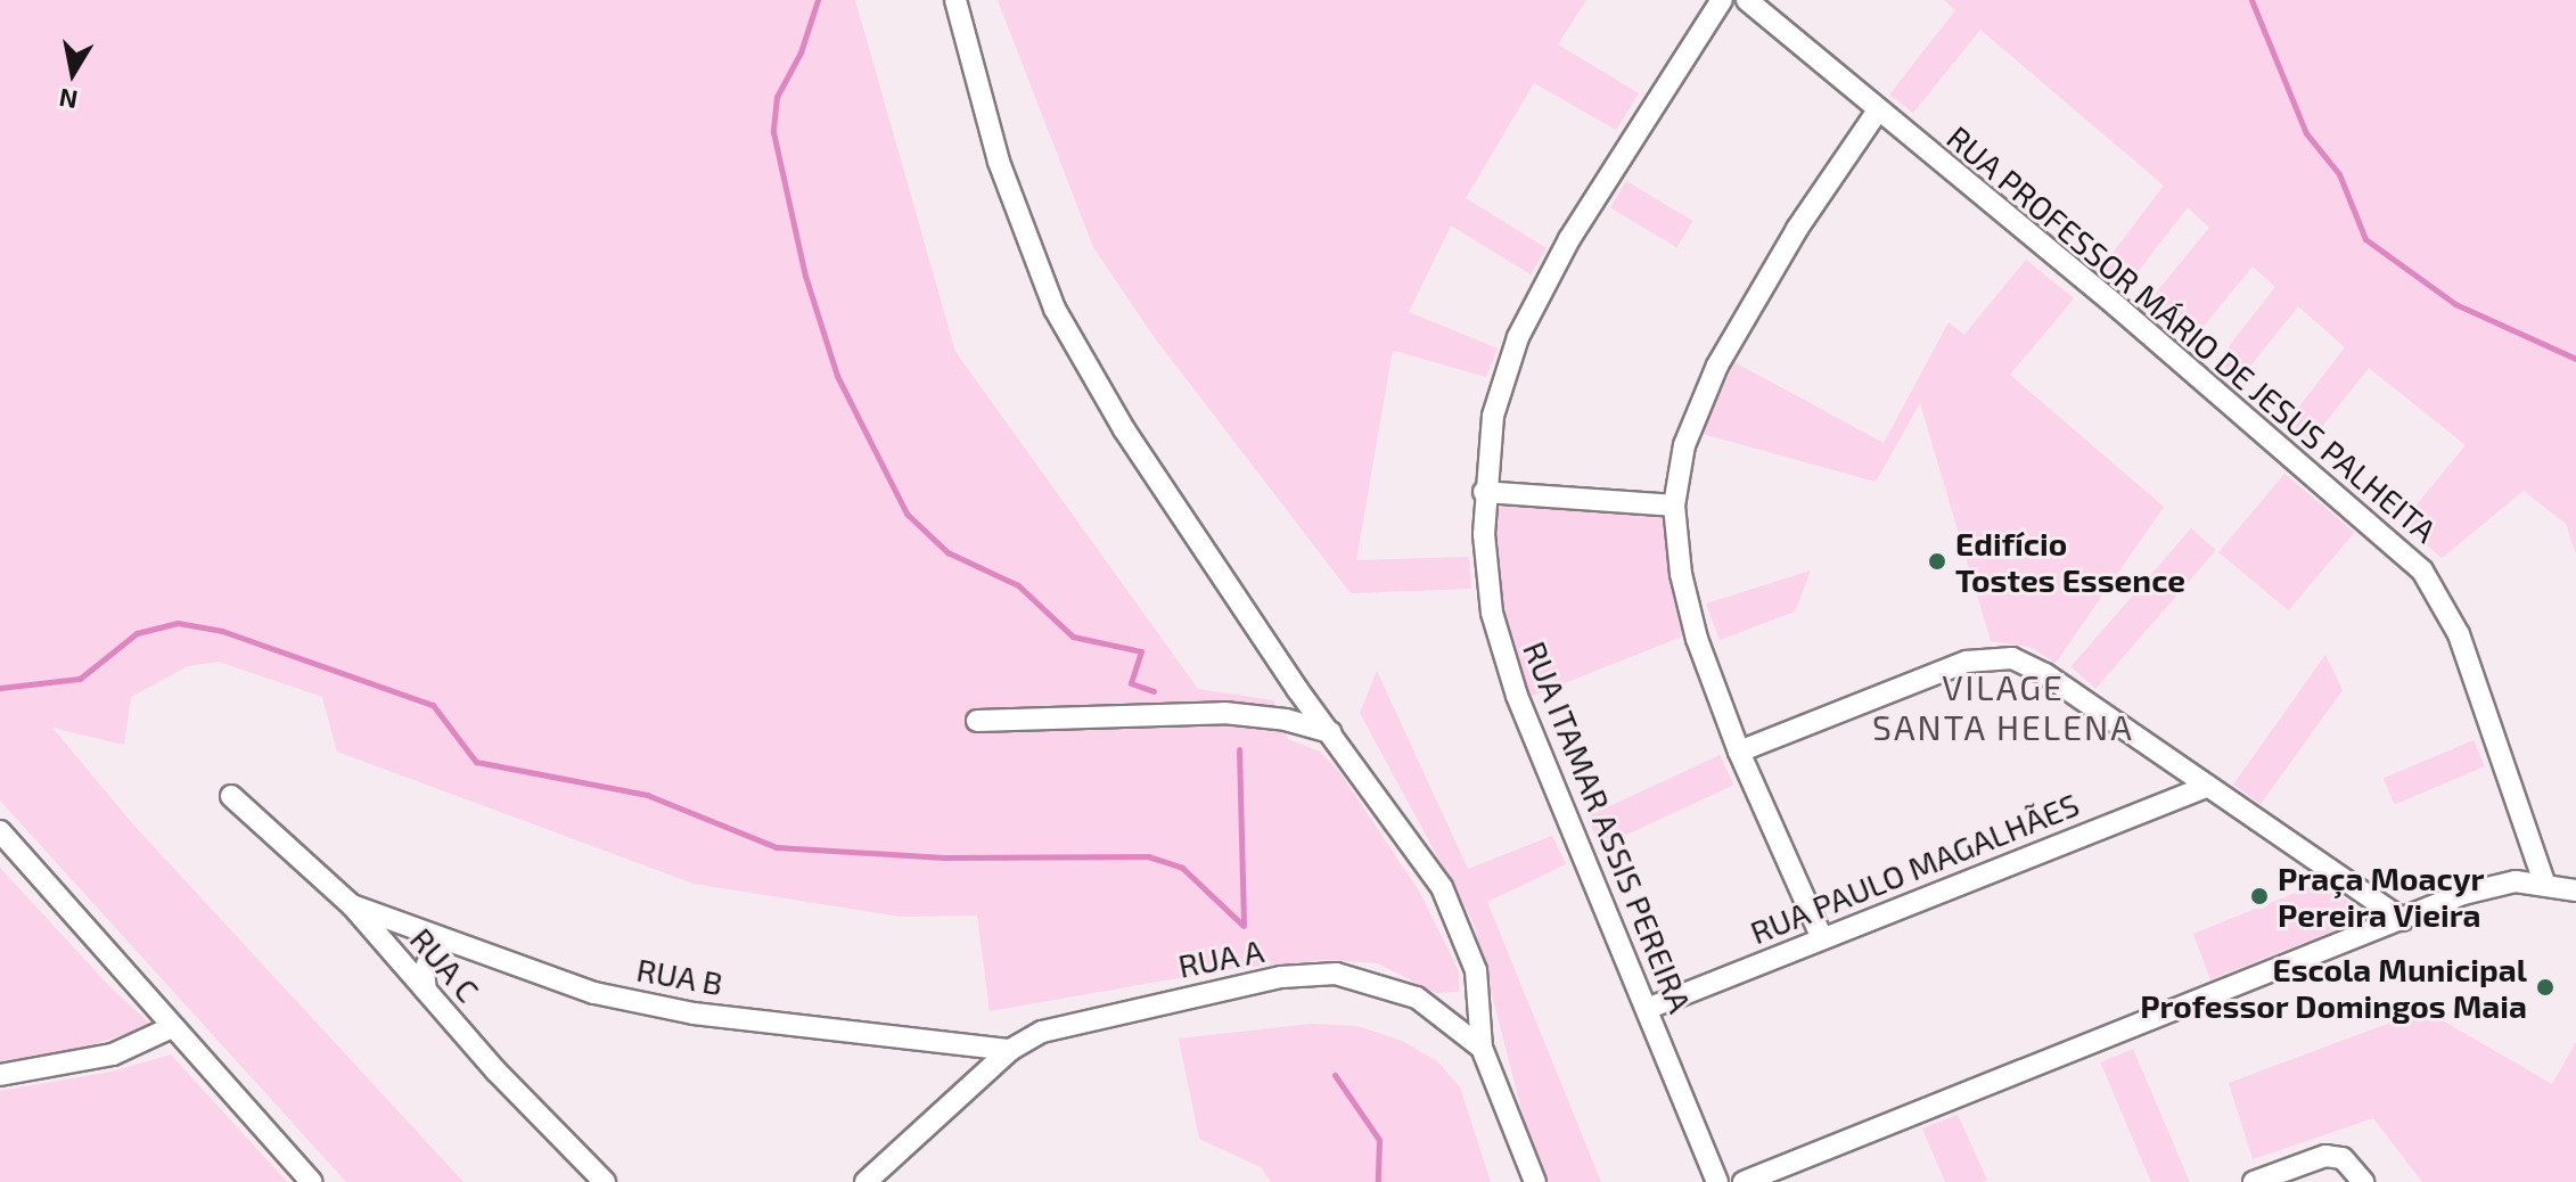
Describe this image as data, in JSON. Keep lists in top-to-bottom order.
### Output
{
  "streets": {
    "street": [
      "RUA PROFESSOR MÁRIO DE JESUS PALHEITA",
      "RUA ITAMAR ASSIS PEREIRA",
      "RUA PAULO MAGALHÃES",
      "RUA A",
      "RUA C",
      "RUA B"
    ]
  },
  "crossings": [
    ["RUA ITAMAR ASSIS PEREIRA", "RUA PAULO MAGALHÃES"],
    ["RUA A", "RUA B"],
    ["RUA C", "RUA B"]
  ],
  "districts": ["VILAGE SANTA HELENA"],
  "places": ["Edifício Tostes Essence", "Praça Moacyr Pereira Vieira", "Escola Municipal Professor Domingos Maia"],
  "north": "bottom"
}
